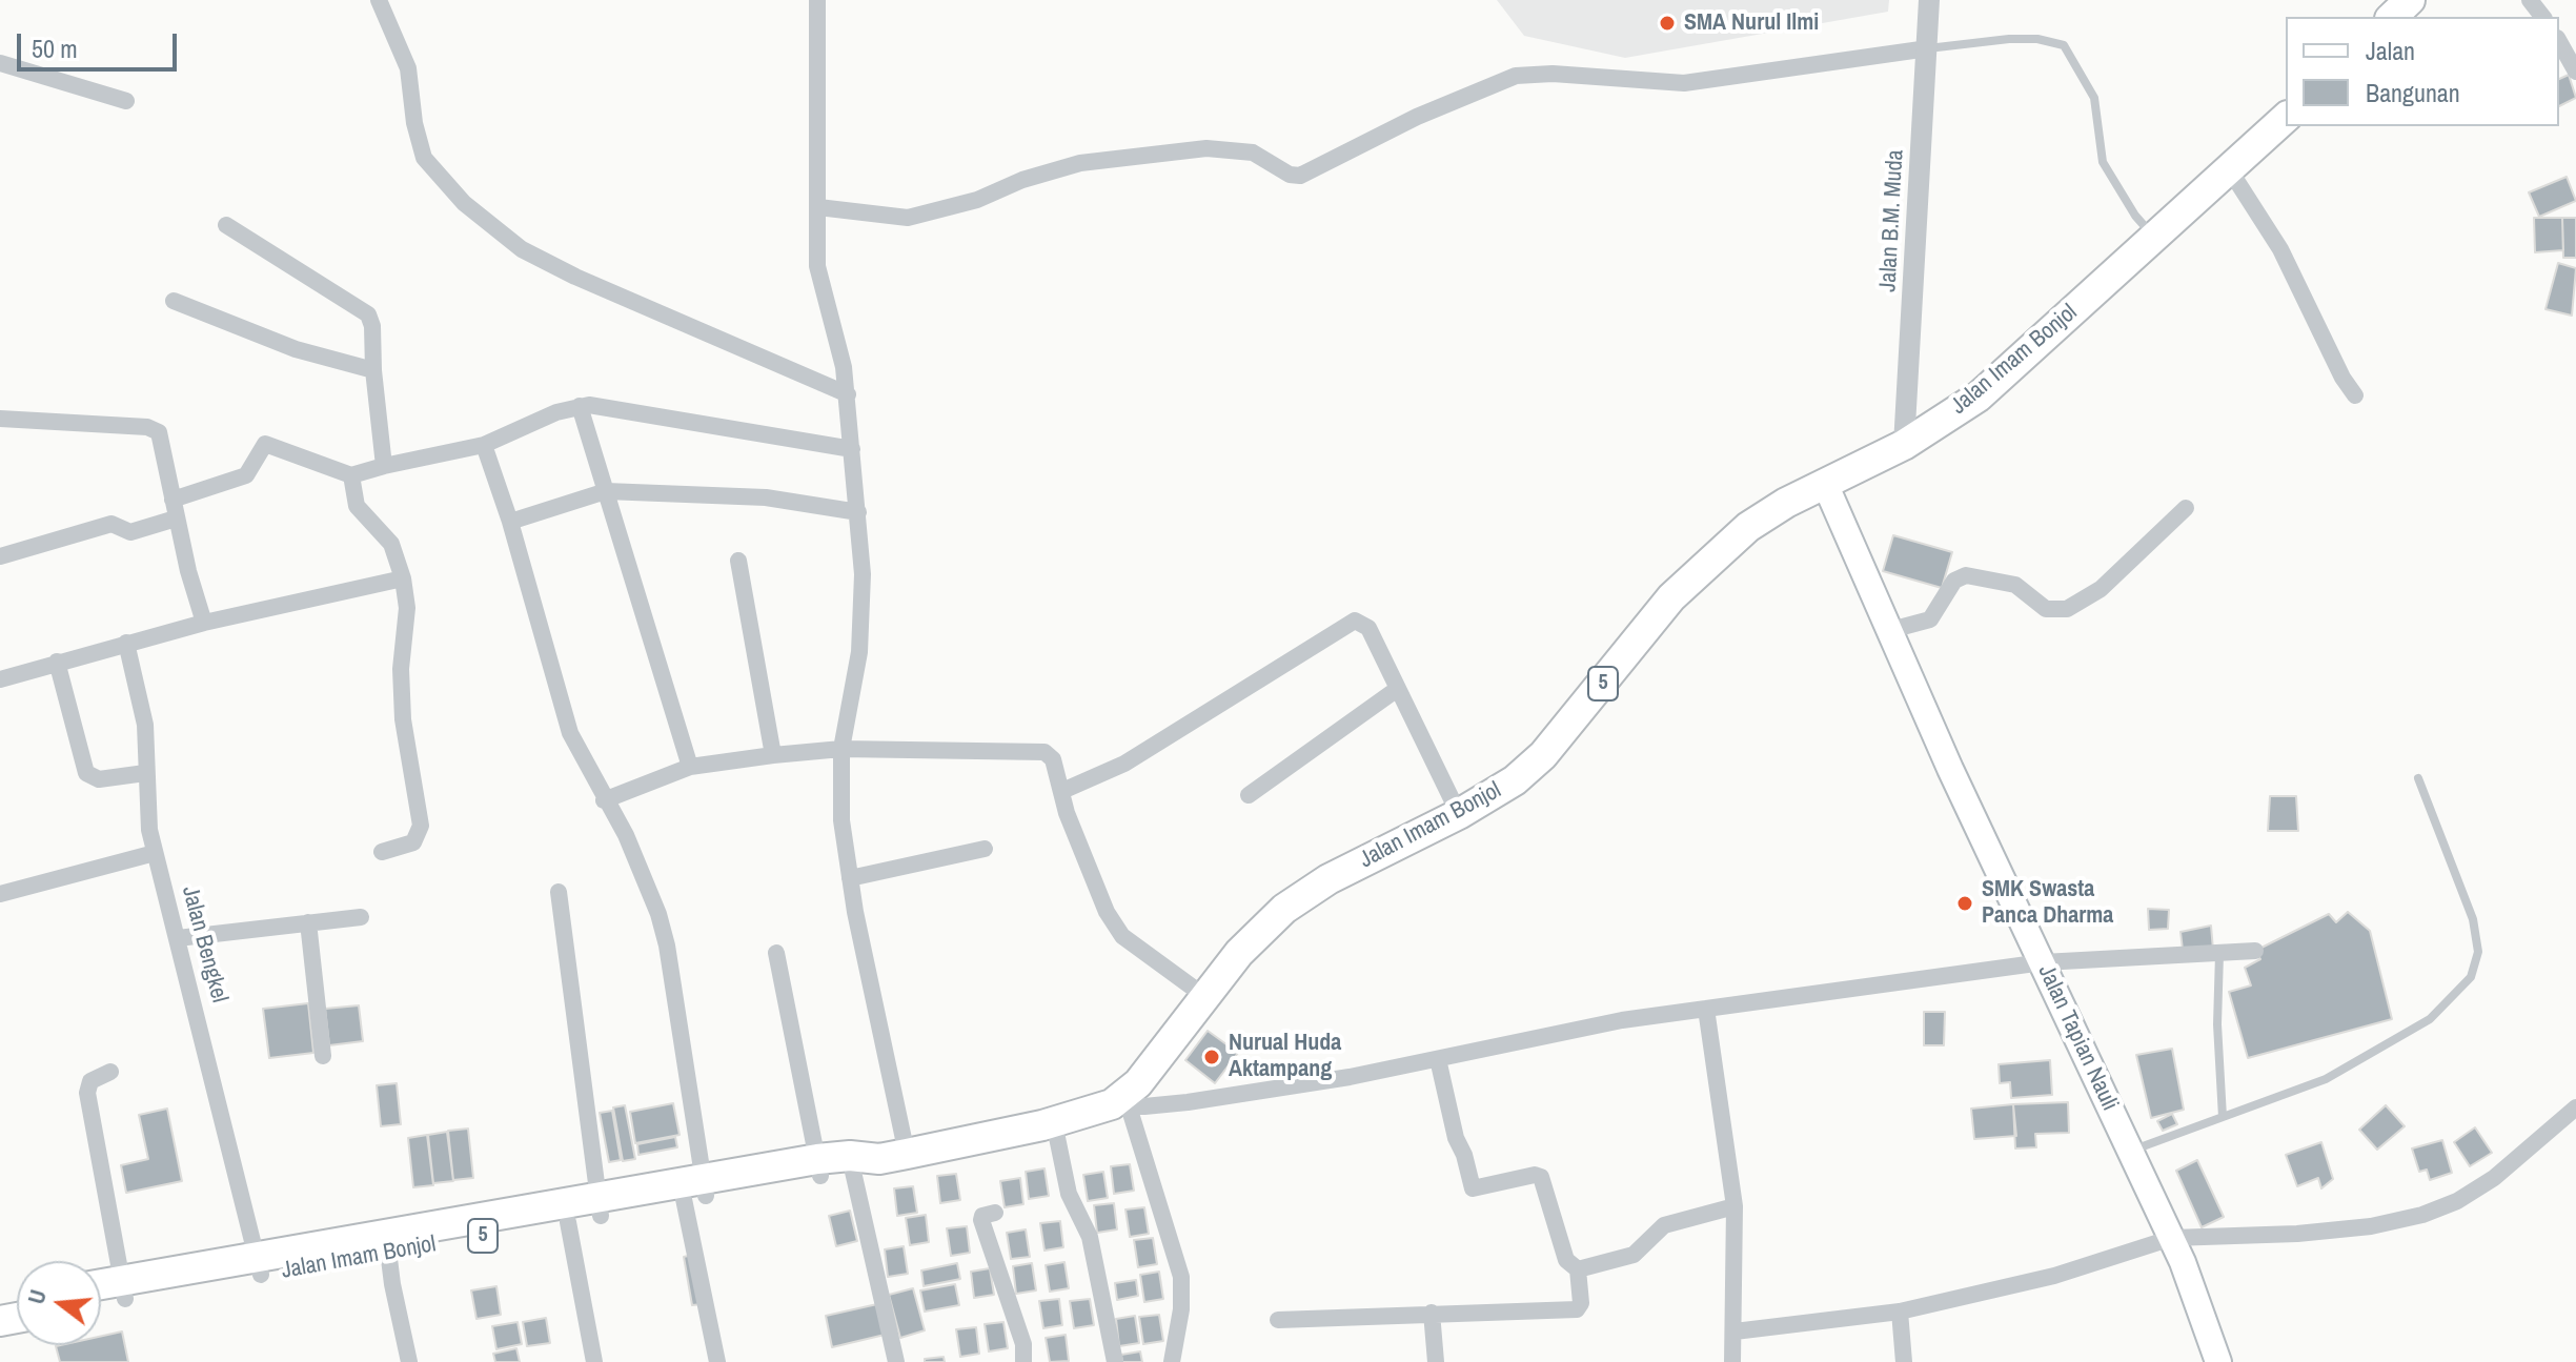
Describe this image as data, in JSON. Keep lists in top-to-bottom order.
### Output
{
  "streets": {
    "highway": ["Jalan Imam Bonjol", "5"],
    "main road": ["Jalan Tapian Nauli"],
    "street": ["Jalan B.M. Muda", "Jalan Bengkel"]
  },
  "crossings": [
    ["Jalan B.M. Muda", "Jalan Imam Bonjol"],
    ["Jalan Imam Bonjol", "Jalan Bengkel"],
    ["Jalan Imam Bonjol", "Jalan Tapian Nauli"]
  ],
  "places": ["SMA Nurul Ilmi", "SMK Swasta Panca Dharma", "Nurual Huda Aktampang"],
  "legend": ["Jalan", "Bangunan"],
  "scale_bar": "50 m",
  "north": "left"
}
